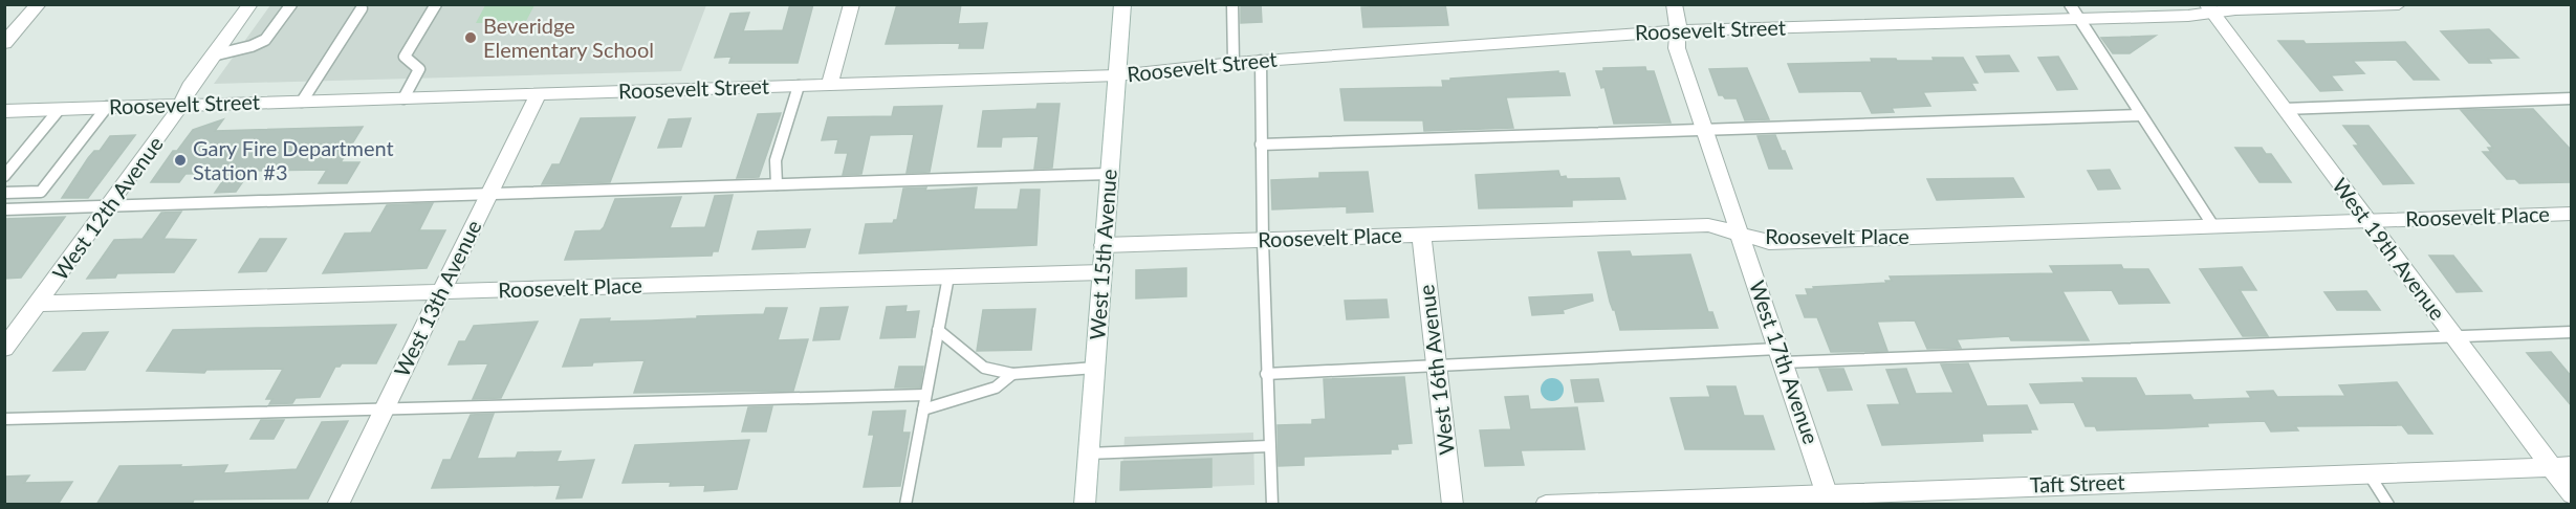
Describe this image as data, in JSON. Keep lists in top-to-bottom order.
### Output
{
  "streets": {
    "street": [
      "Roosevelt Street",
      "West 12th Avenue",
      "Roosevelt Place",
      "West 19th Avenue",
      "West 15th Avenue",
      "West 13th Avenue",
      "West 17th Avenue",
      "West 16th Avenue",
      "Taft Street"
    ]
  },
  "crossings": [
    ["Roosevelt Street", "West 12th Avenue"],
    ["Roosevelt Street", "West 19th Avenue"],
    ["Roosevelt Street", "West 15th Avenue"],
    ["Roosevelt Street", "West 13th Avenue"],
    ["Roosevelt Street", "West 17th Avenue"],
    ["West 12th Avenue", "Roosevelt Place"],
    ["Roosevelt Place", "West 19th Avenue"],
    ["Roosevelt Place", "West 15th Avenue"],
    ["Roosevelt Place", "West 13th Avenue"],
    ["Roosevelt Place", "West 17th Avenue"],
    ["Roosevelt Place", "West 16th Avenue"],
    ["West 19th Avenue", "Taft Street"],
    ["West 17th Avenue", "Taft Street"]
  ],
  "places": ["Beveridge Elementary School", "Gary Fire Department Station #3"]
}
